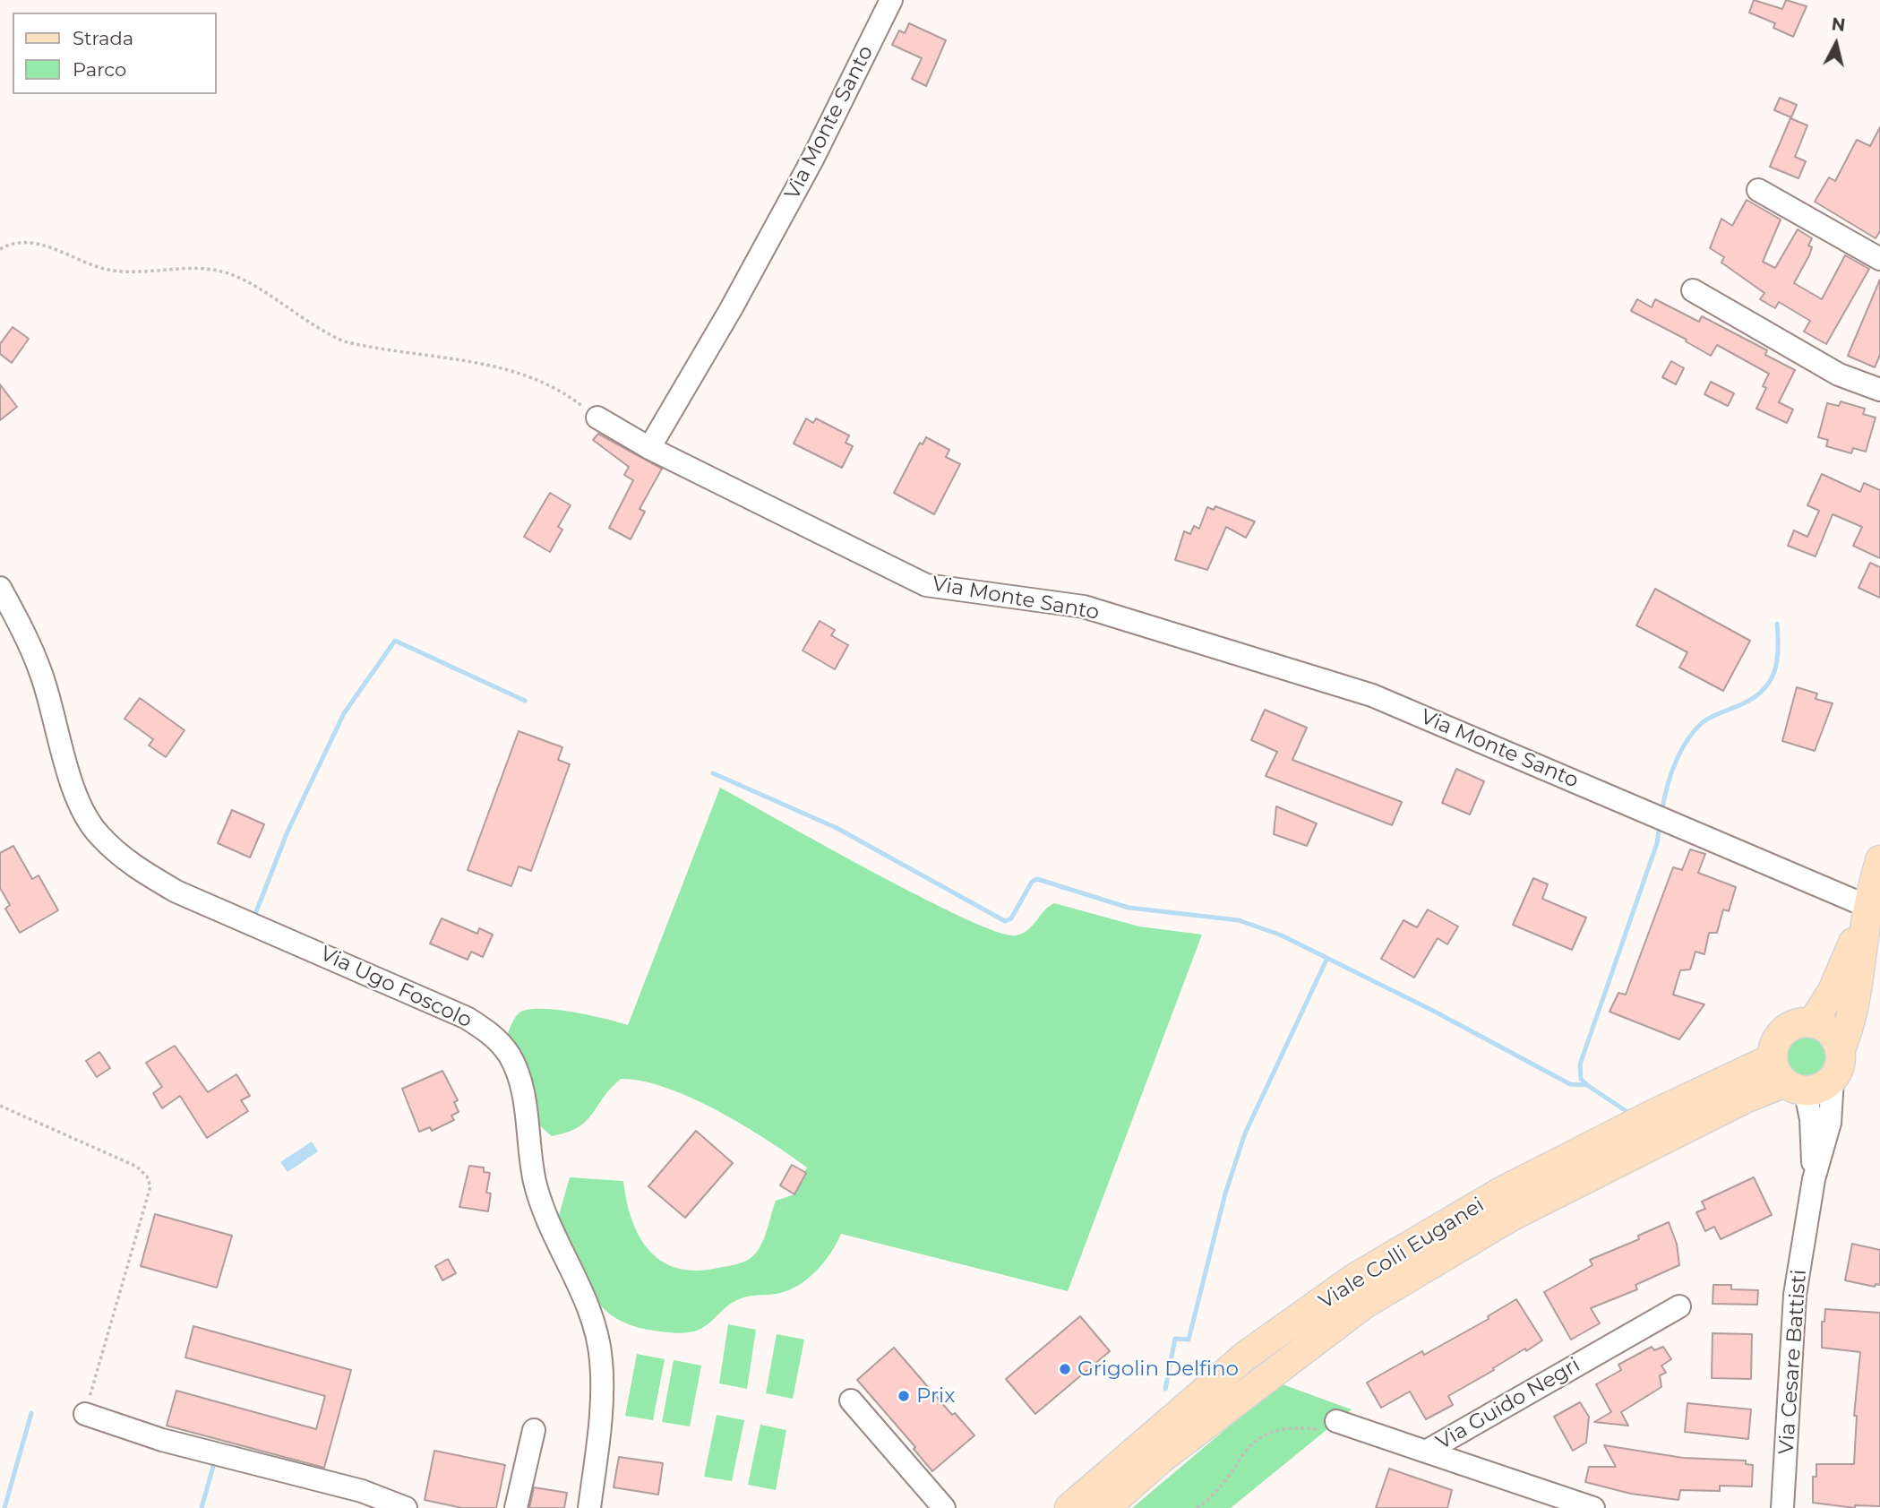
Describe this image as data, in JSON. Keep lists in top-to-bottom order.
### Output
{
  "streets": {
    "main road": ["Viale Colli Euganei", "Via Cesare Battisti"],
    "street": ["Via Monte Santo", "Via Ugo Foscolo", "Via Guido Negri"]
  },
  "crossings": [
    ["Via Monte Santo", "Via Cesare Battisti"],
    ["Viale Colli Euganei", "Via Cesare Battisti"]
  ],
  "places": ["Grigolin Delfino", "Prix"],
  "legend": ["Strada", "Parco"],
  "north": "top"
}
